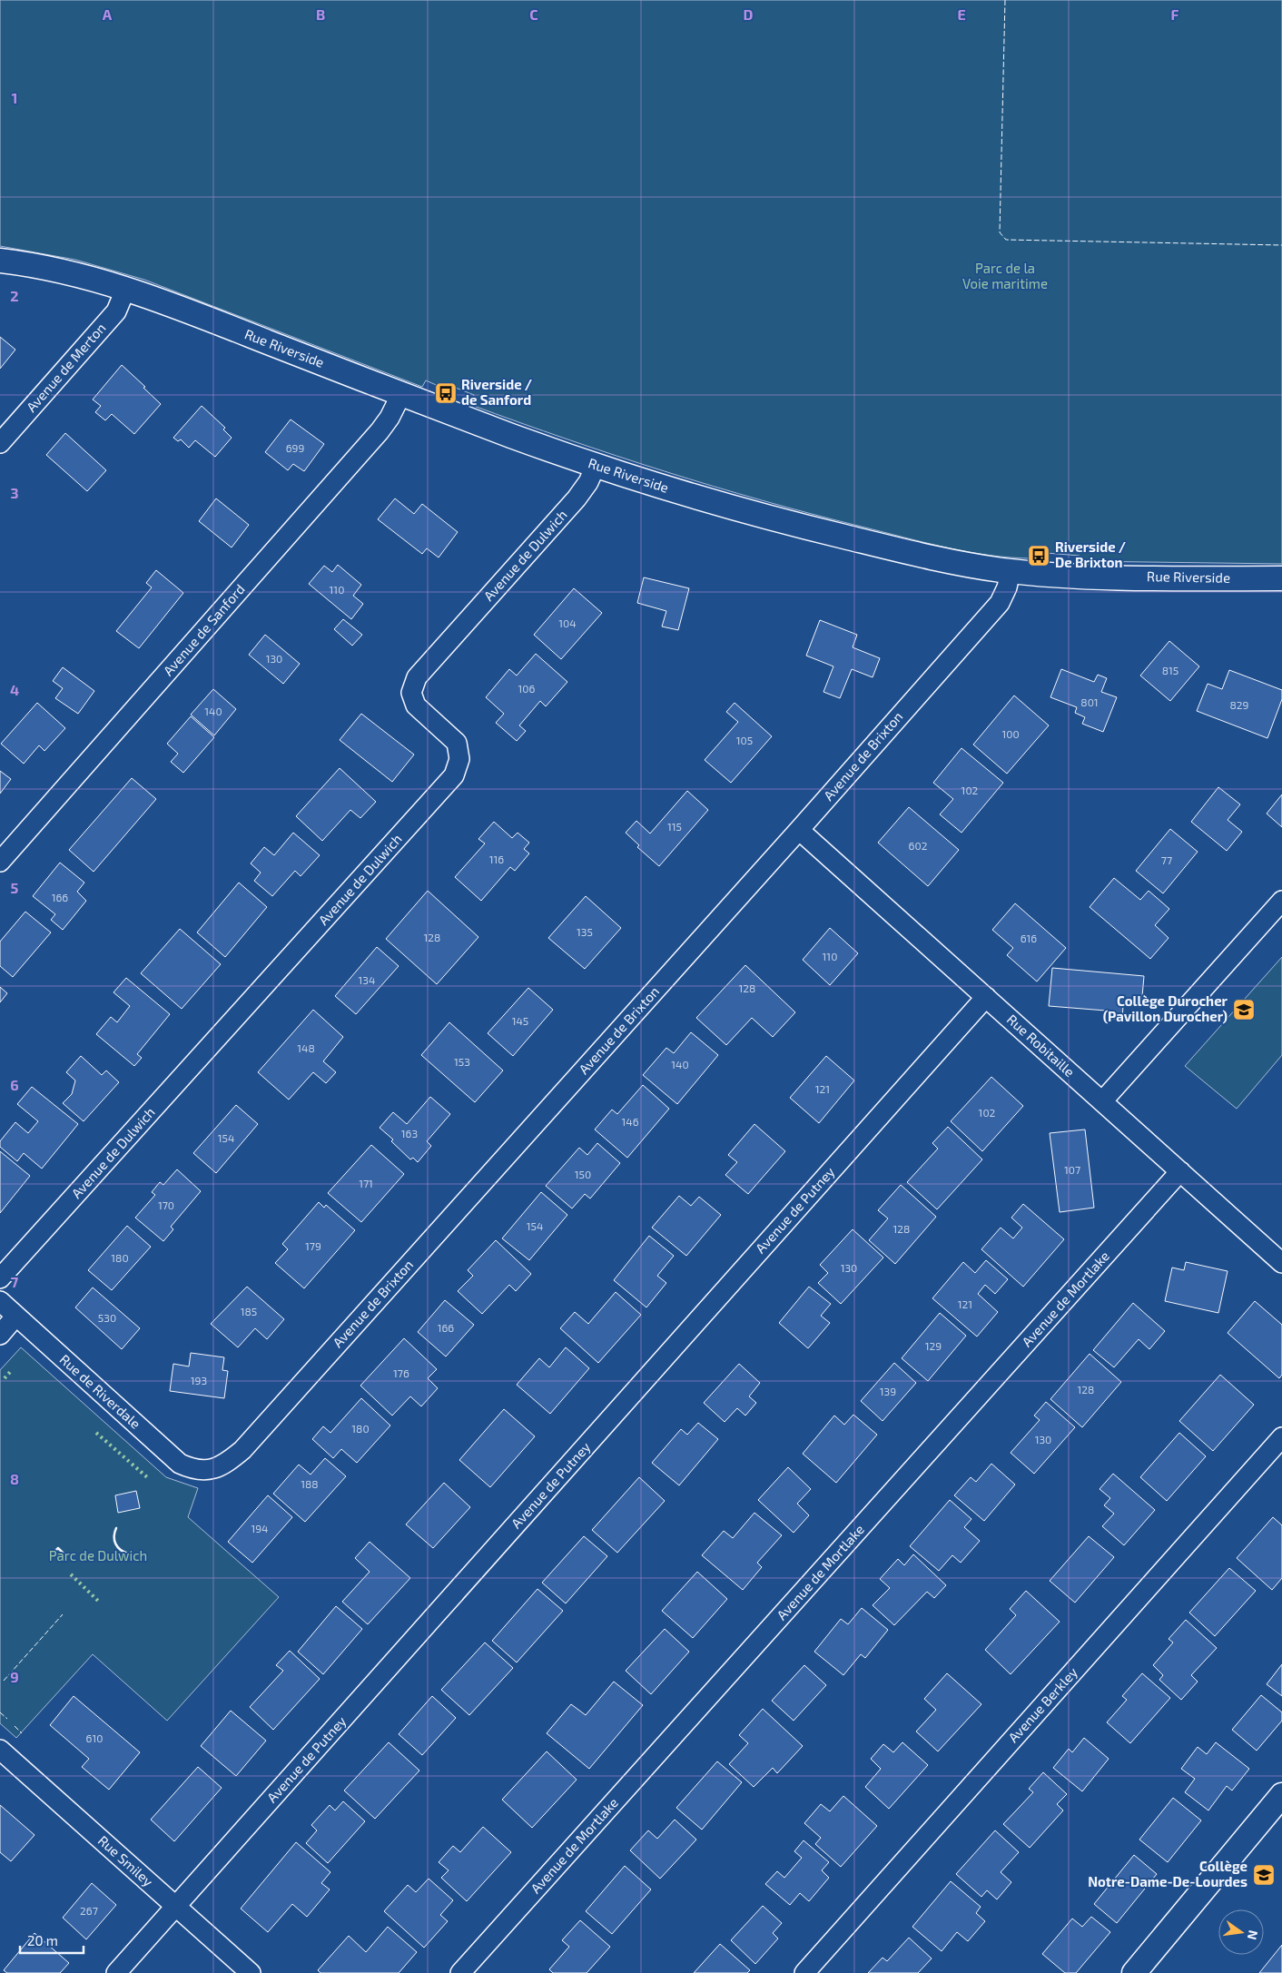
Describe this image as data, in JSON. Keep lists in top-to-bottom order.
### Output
{
  "streets": {
    "street": [
      "Rue Riverside",
      "Avenue de Merton",
      "Avenue de Dulwich",
      "Avenue de Sanford",
      "Avenue de Brixton",
      "Rue Robitaille",
      "Avenue de Putney",
      "Avenue de Mortlake",
      "Rue de Riverdale",
      "Avenue Berkley",
      "Rue Smiley"
    ]
  },
  "crossings": [
    ["Rue Riverside", "Avenue de Merton"],
    ["Rue Riverside", "Avenue de Dulwich"],
    ["Rue Riverside", "Avenue de Sanford"],
    ["Rue Riverside", "Avenue de Brixton"],
    ["Avenue de Brixton", "Rue Robitaille"],
    ["Avenue de Brixton", "Rue de Riverdale"],
    ["Rue Robitaille", "Avenue de Putney"],
    ["Rue Robitaille", "Avenue de Mortlake"],
    ["Avenue de Putney", "Rue Smiley"]
  ],
  "parks": ["Parc de la Voie maritime", "Parc de Dulwich"],
  "places": {
    "bus stop": ["Riverside / de Sanford", "Riverside / De Brixton"],
    "school or university": ["Collège Durocher (Pavillon Durocher)", "Collège Notre-Dame-De-Lourdes"]
  },
  "house_numbers": [
    "699",
    "110",
    "104",
    "130",
    "815",
    "106",
    "801",
    "829",
    "140",
    "100",
    "105",
    "102",
    "115",
    "602",
    "116",
    "77",
    "166",
    "135",
    "128",
    "616",
    "110",
    "134",
    "128",
    "145",
    "148",
    "153",
    "140",
    "121",
    "102",
    "146",
    "163",
    "154",
    "107",
    "150",
    "171",
    "170",
    "154",
    "128",
    "179",
    "180",
    "130",
    "121",
    "185",
    "530",
    "166",
    "129",
    "176",
    "193",
    "128",
    "139",
    "180",
    "130",
    "188",
    "194",
    "610",
    "267"
  ],
  "scale_bar": "20 m",
  "north": "right",
  "grid": {
    "columns": [
      "A",
      "B",
      "C",
      "D",
      "E",
      "F"
    ],
    "rows": [
      "1",
      "2",
      "3",
      "4",
      "5",
      "6",
      "7",
      "8",
      "9"
    ]
  }
}
